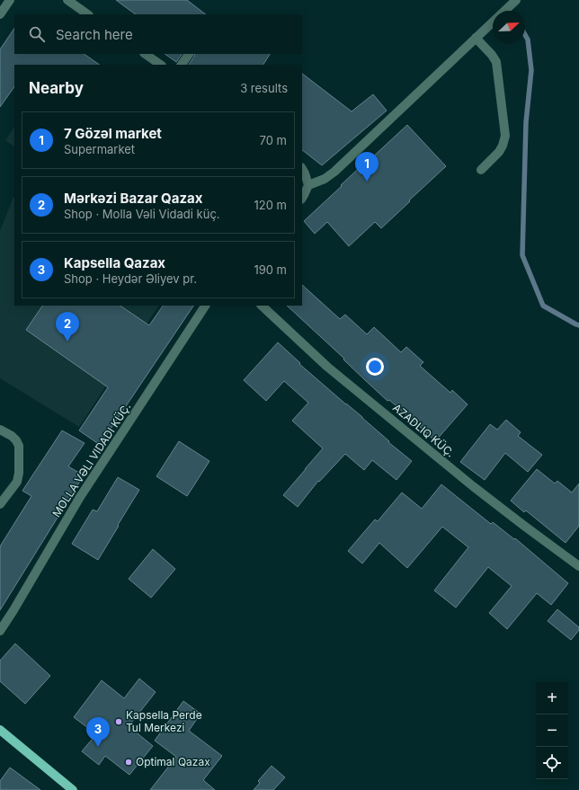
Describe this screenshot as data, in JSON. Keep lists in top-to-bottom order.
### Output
{
  "streets": {
    "street": ["MOLLA VƏLI VIDADI KÜÇ."]
  },
  "places": ["Kapsella Perde Tul Merkezi", "Optimal Qazax"],
  "north": "top right",
  "page": {
    "search": "Search here",
    "heading": ["Nearby", "3 results"],
    "list": [
      {
        "mark": "1",
        "name": "7 Gözəl market",
        "note": "Supermarket",
        "value": "70 m"
      },
      {
        "mark": "2",
        "name": "Mərkəzi Bazar Qazax",
        "note": "Shop · Molla Vəli Vidadi küç.",
        "value": "120 m"
      },
      {
        "mark": "3",
        "name": "Kapsella Qazax",
        "note": "Shop · Heydər Əliyev pr.",
        "value": "190 m"
      }
    ],
    "pins": ["1", "2", "3"],
    "map_buttons": ["+", "−"]
  }
}
